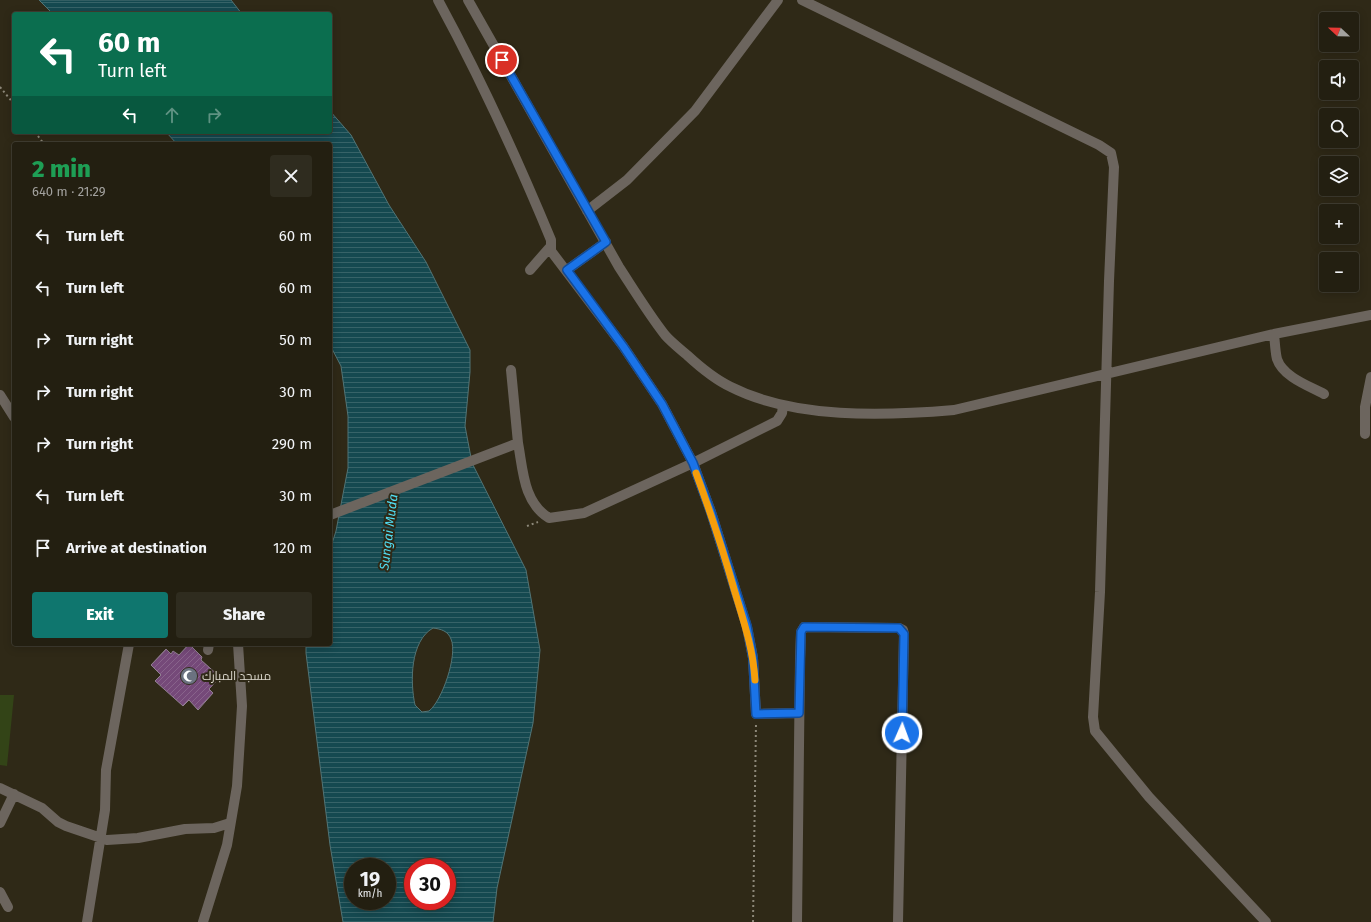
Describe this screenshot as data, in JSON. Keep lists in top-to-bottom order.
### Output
{
  "water": ["Sungai Muda"],
  "places": {
    "mosque": ["مسجد المبارك"]
  },
  "north": "left",
  "page": {
    "map_buttons": ["+", "−"],
    "turn": ["60 m", "Turn left"],
    "heading": ["2 min", "640 m · 21:29"],
    "list": [
      {
        "name": "Turn left",
        "value": "60 m"
      },
      {
        "name": "Turn left",
        "value": "60 m"
      },
      {
        "name": "Turn right",
        "value": "50 m"
      },
      {
        "name": "Turn right",
        "value": "30 m"
      },
      {
        "name": "Turn right",
        "value": "290 m"
      },
      {
        "name": "Turn left",
        "value": "30 m"
      },
      {
        "name": "Arrive at destination",
        "value": "120 m"
      }
    ],
    "buttons": ["Exit", "Share"],
    "speed": "19 km/h",
    "limit": "30"
  }
}
